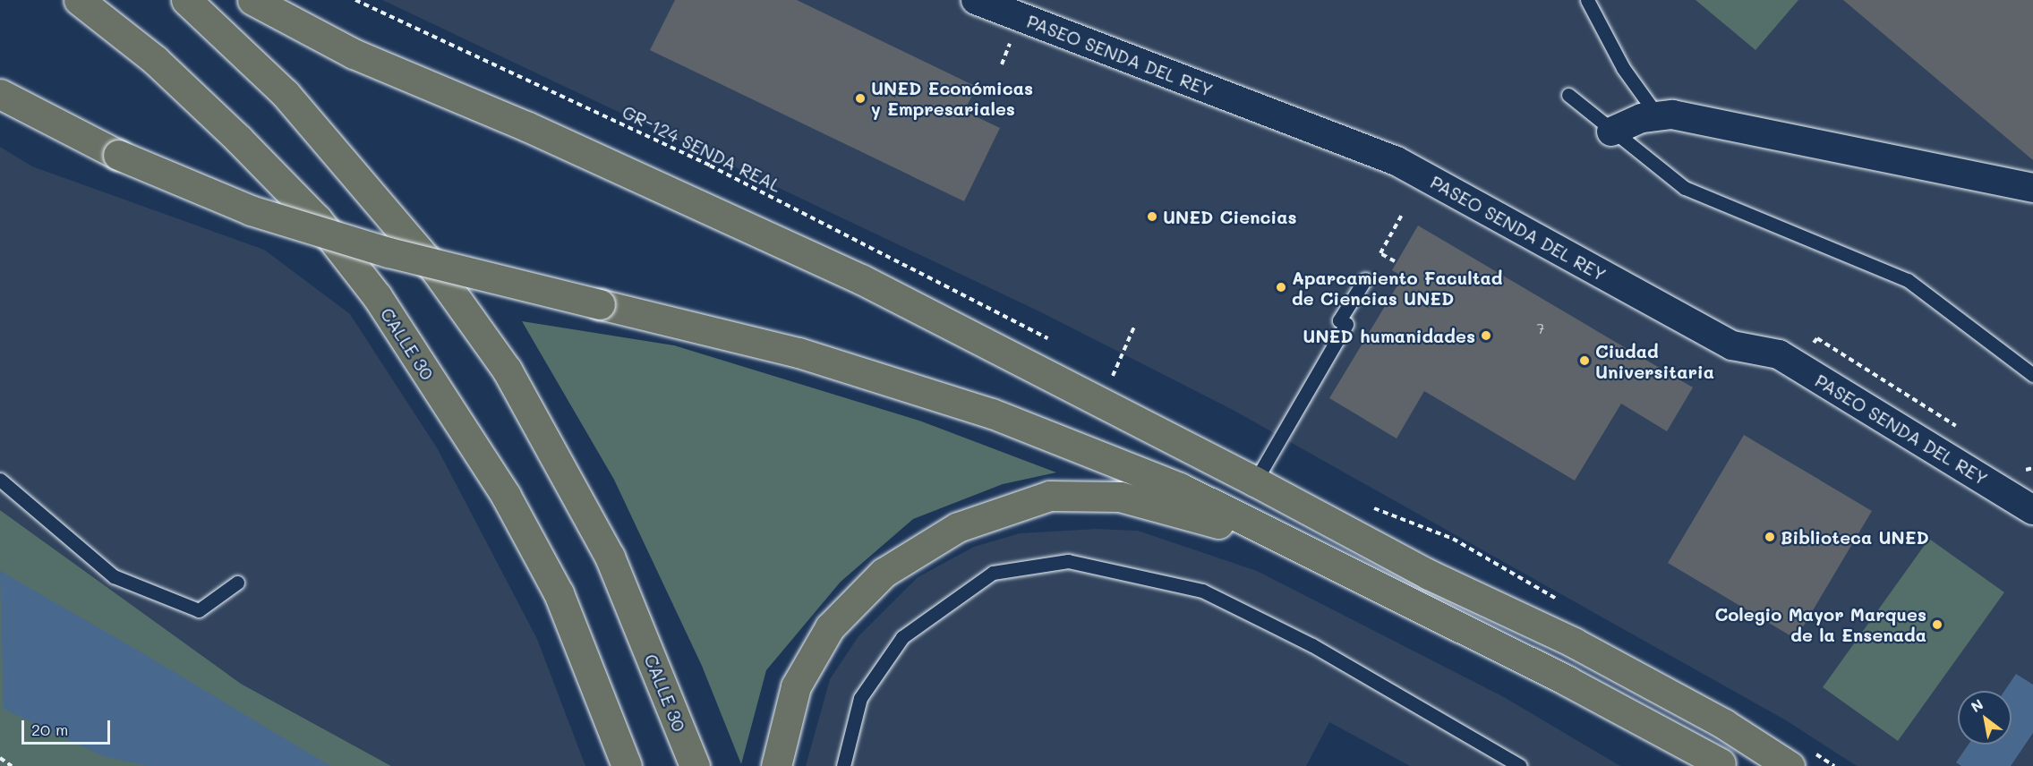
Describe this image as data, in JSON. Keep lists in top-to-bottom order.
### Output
{
  "streets": {
    "main road": ["CALLE 30"],
    "street": ["PASEO SENDA DEL REY"],
    "path": ["GR-124 SENDA REAL"]
  },
  "places": [
    "UNED Económicas y Empresariales",
    "UNED Ciencias",
    "Aparcamiento Facultad de Ciencias UNED",
    "UNED humanidades",
    "Ciudad Universitaria",
    "Biblioteca UNED",
    "Colegio Mayor Marques de la Ensenada"
  ],
  "house_numbers": ["7"],
  "scale_bar": "20 m",
  "north": "top left"
}
